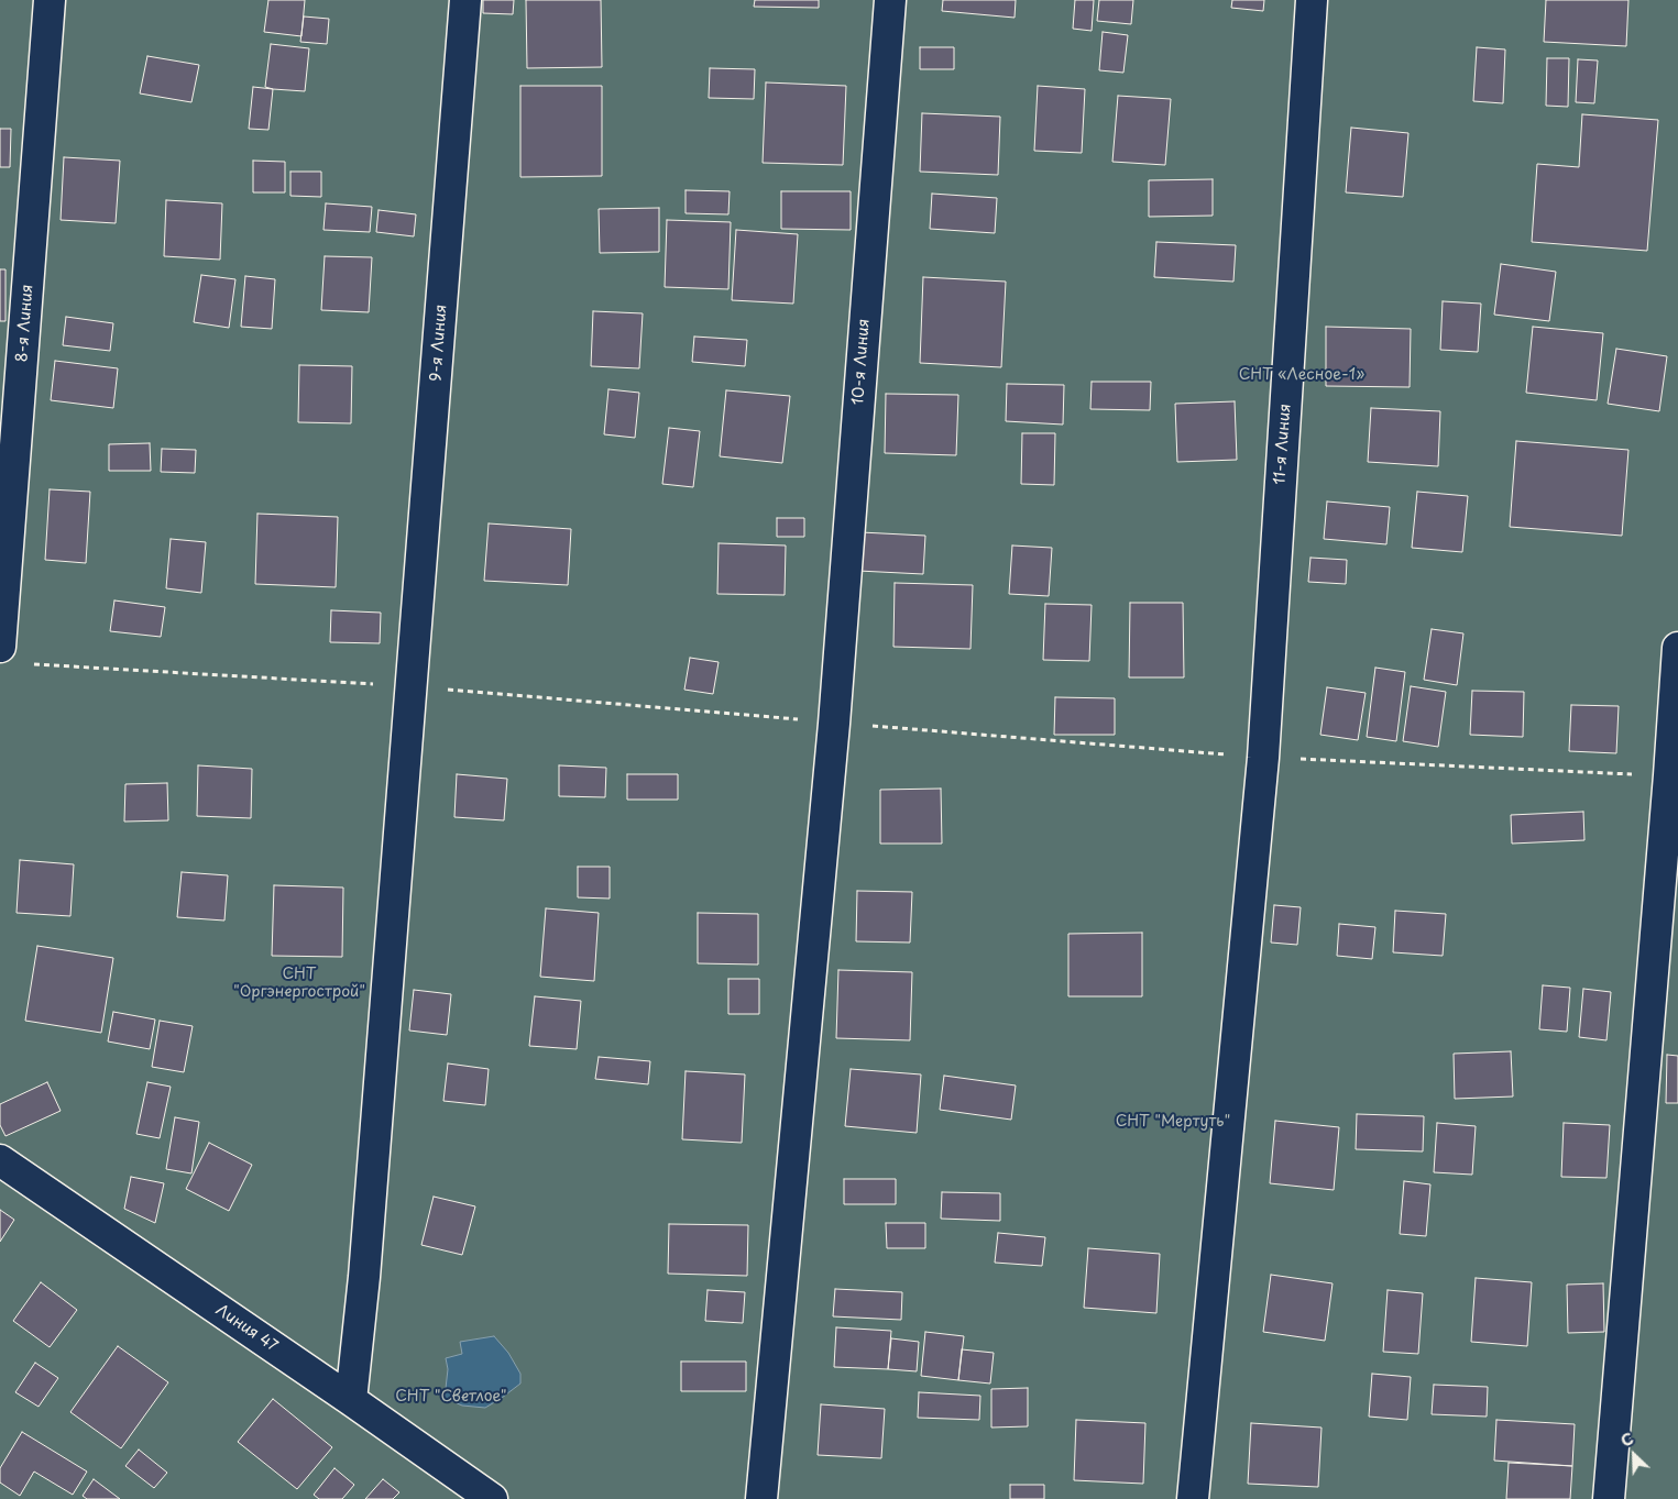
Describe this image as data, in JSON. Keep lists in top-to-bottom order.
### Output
{
  "streets": {
    "street": [
      "8-я Линия",
      "9-я Линия",
      "10-я Линия",
      "11-я Линия",
      "Линия 47"
    ]
  },
  "crossings": [
    ["9-я Линия", "Линия 47"]
  ],
  "parks": [
    "СНТ «Лесное-1»",
    "СНТ \"Оргэнергострой\"",
    "СНТ \"Мертуть\"",
    "СНТ \"Светлое\""
  ],
  "north": "top left"
}
